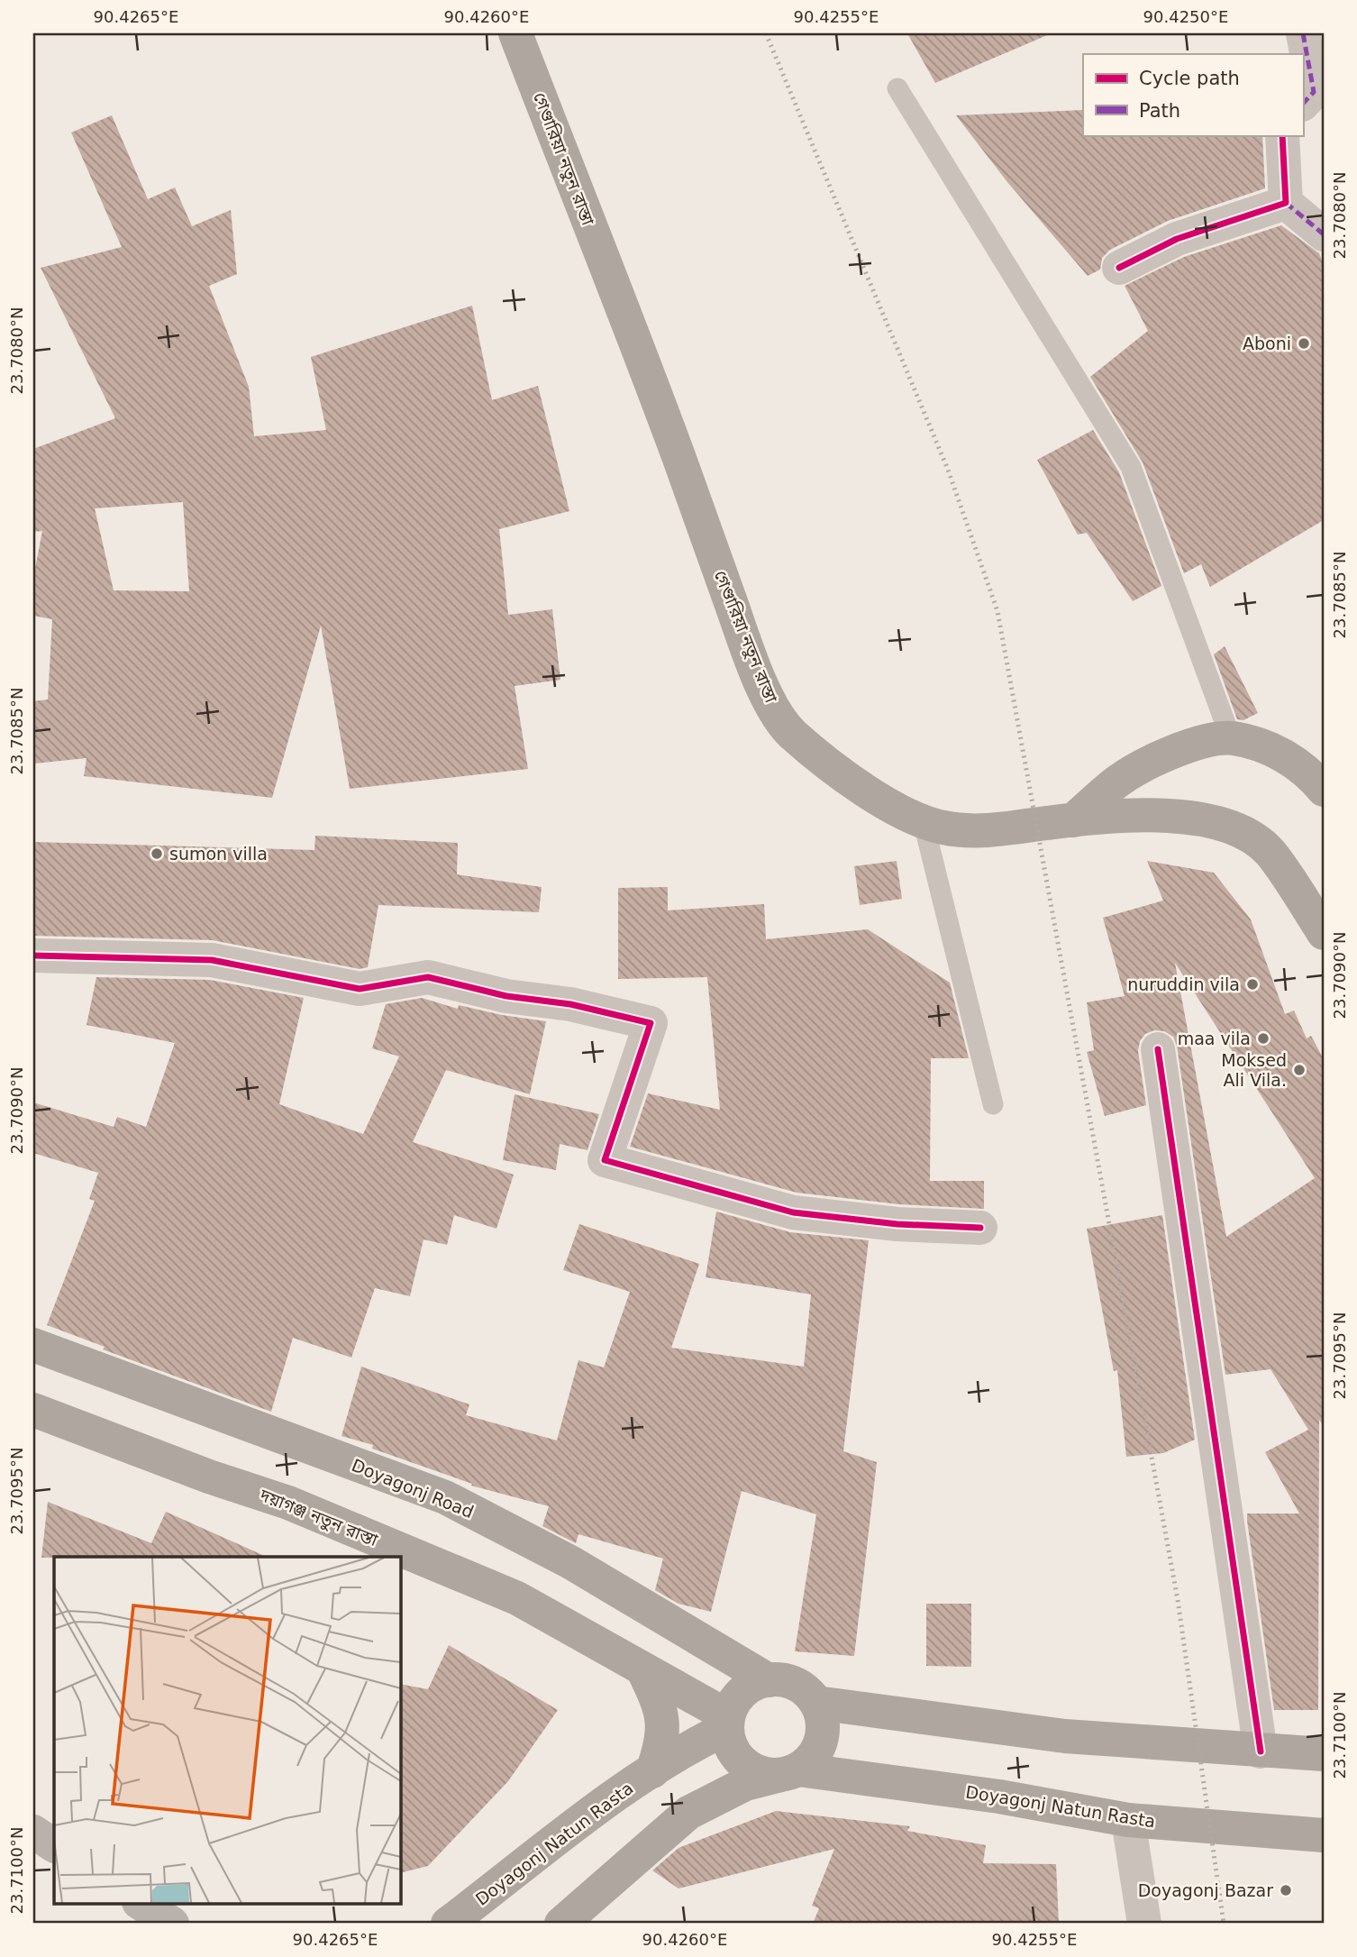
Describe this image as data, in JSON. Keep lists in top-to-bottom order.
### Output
{
  "streets": {
    "main road": [
      "গেণ্ডারিয়া নতুন রাস্তা",
      "Doyagonj Road",
      "দয়াগঞ্জ নতুন রাস্তা",
      "Doyagonj Natun Rasta"
    ]
  },
  "crossings": [
    ["Doyagonj Road", "দয়াগঞ্জ নতুন রাস্তা"],
    ["Doyagonj Road", "Doyagonj Natun Rasta"],
    ["দয়াগঞ্জ নতুন রাস্তা", "Doyagonj Natun Rasta"]
  ],
  "places": [
    "Aboni",
    "sumon villa",
    "nuruddin vila",
    "maa vila",
    "Moksed Ali Vila.",
    "Doyagonj Bazar"
  ],
  "legend": ["Cycle path", "Path"],
  "coordinates": [
    "90.4265°E",
    "90.4260°E",
    "90.4255°E",
    "90.4250°E",
    "23.7080°N",
    "23.7085°N",
    "23.7090°N",
    "23.7095°N",
    "23.7100°N"
  ]
}
